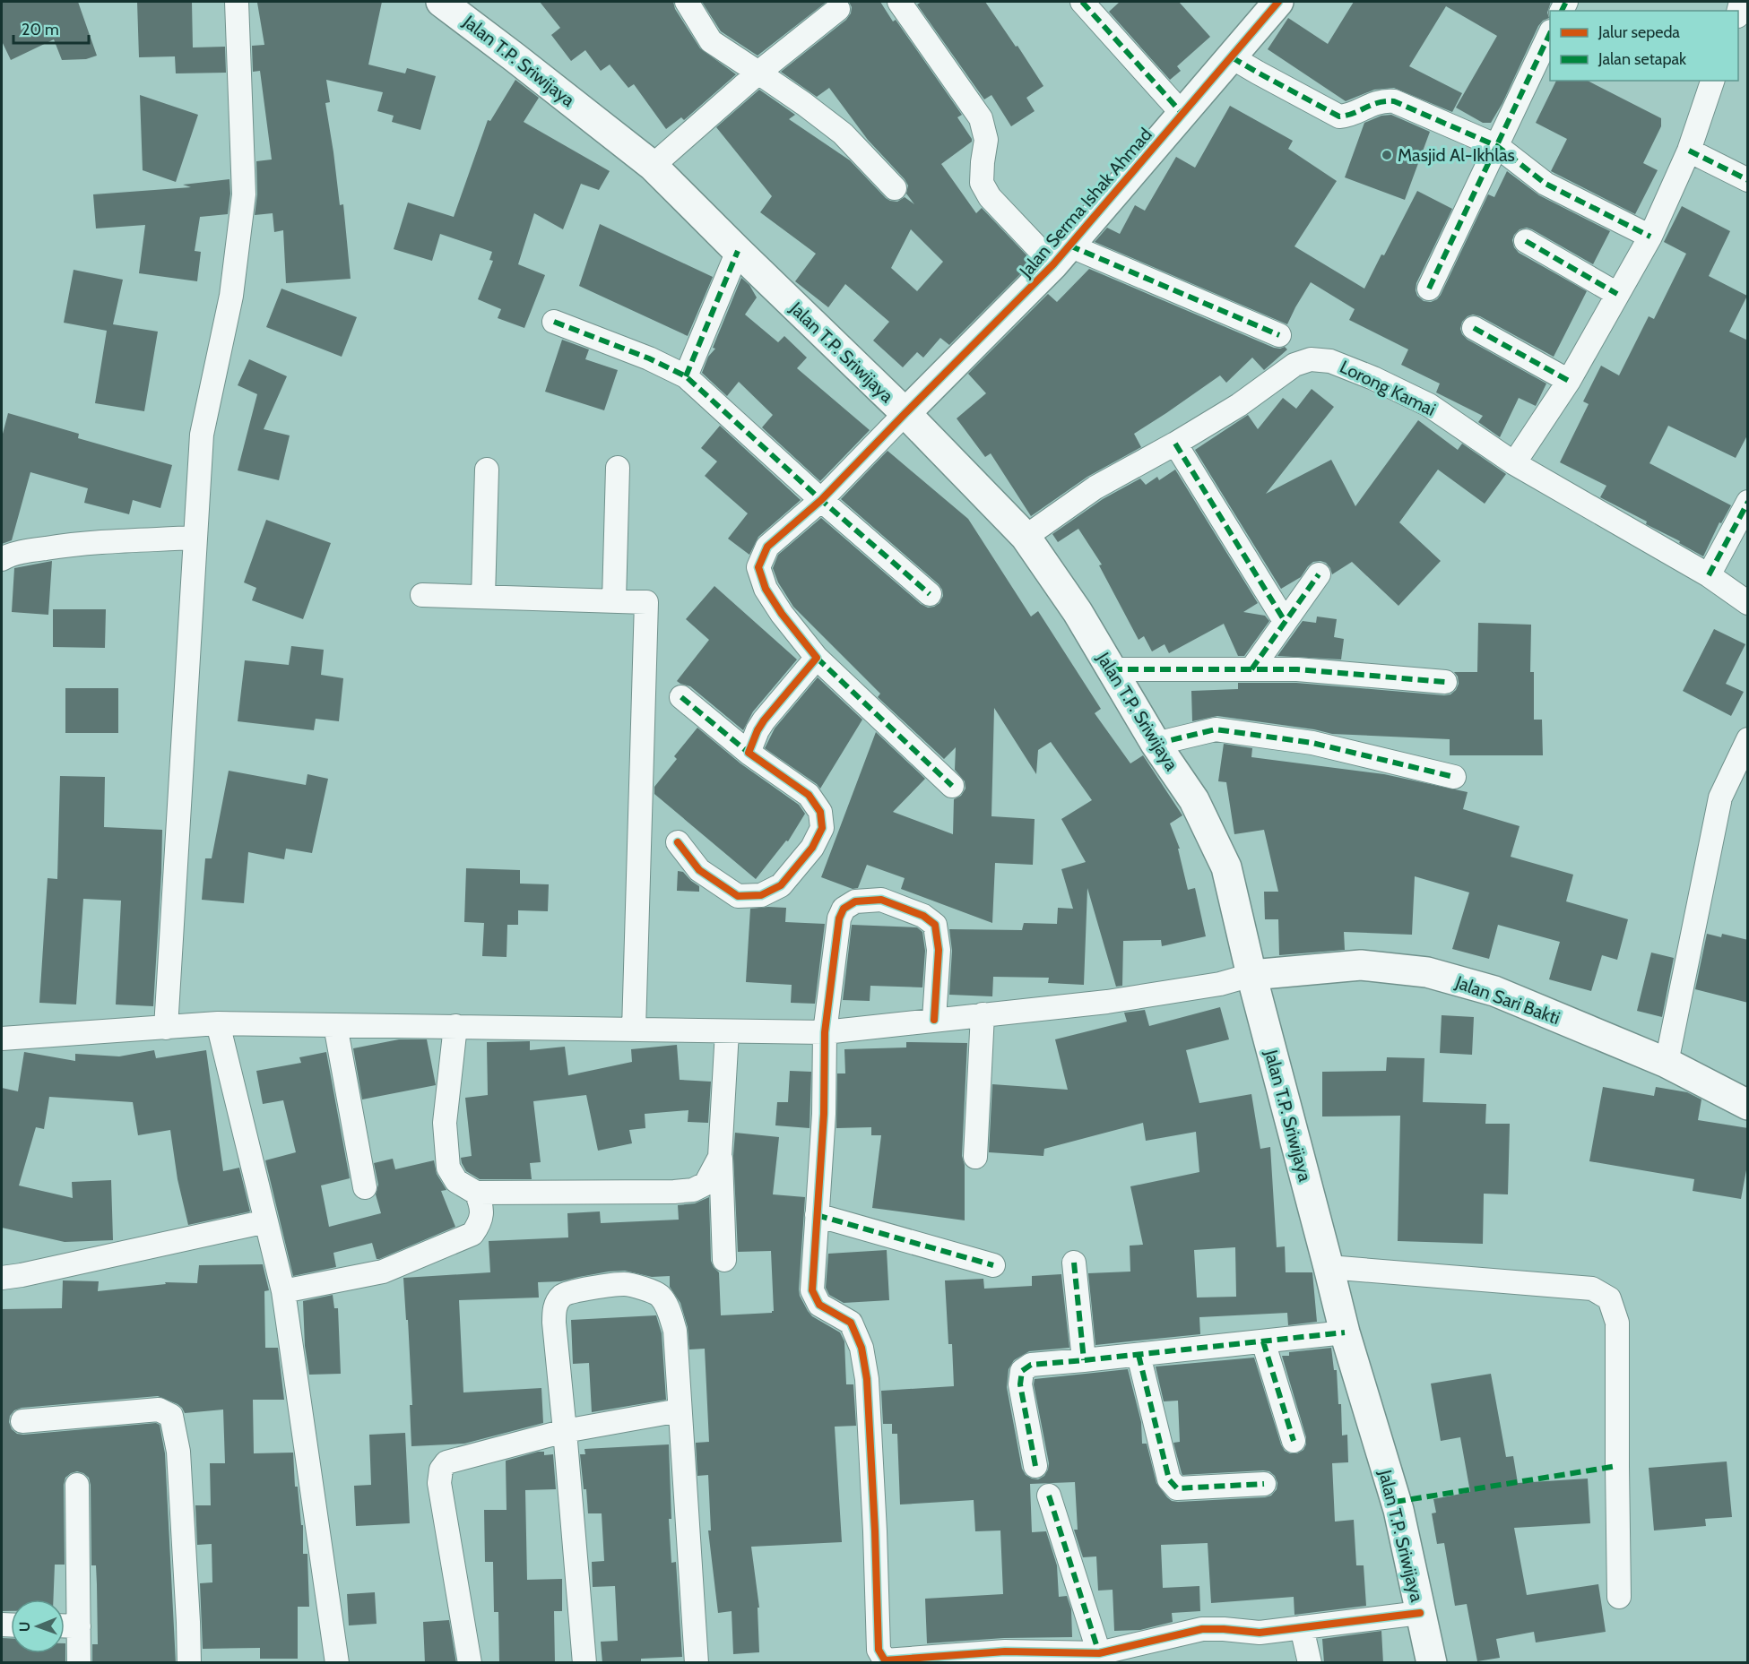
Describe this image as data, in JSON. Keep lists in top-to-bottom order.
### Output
{
  "streets": {
    "main road": ["Jalan T.P. Sriwijaya", "Jalan Serma Ishak Ahmad", "Jalan Sari Bakti"],
    "street": ["Lorong Kamai"]
  },
  "crossings": [
    ["Jalan T.P. Sriwijaya", "Jalan Serma Ishak Ahmad"],
    ["Jalan T.P. Sriwijaya", "Lorong Kamai"],
    ["Jalan T.P. Sriwijaya", "Jalan Sari Bakti"]
  ],
  "places": ["Masjid Al-Ikhlas"],
  "legend": ["Jalur sepeda", "Jalan setapak"],
  "scale_bar": "20 m",
  "north": "left"
}
